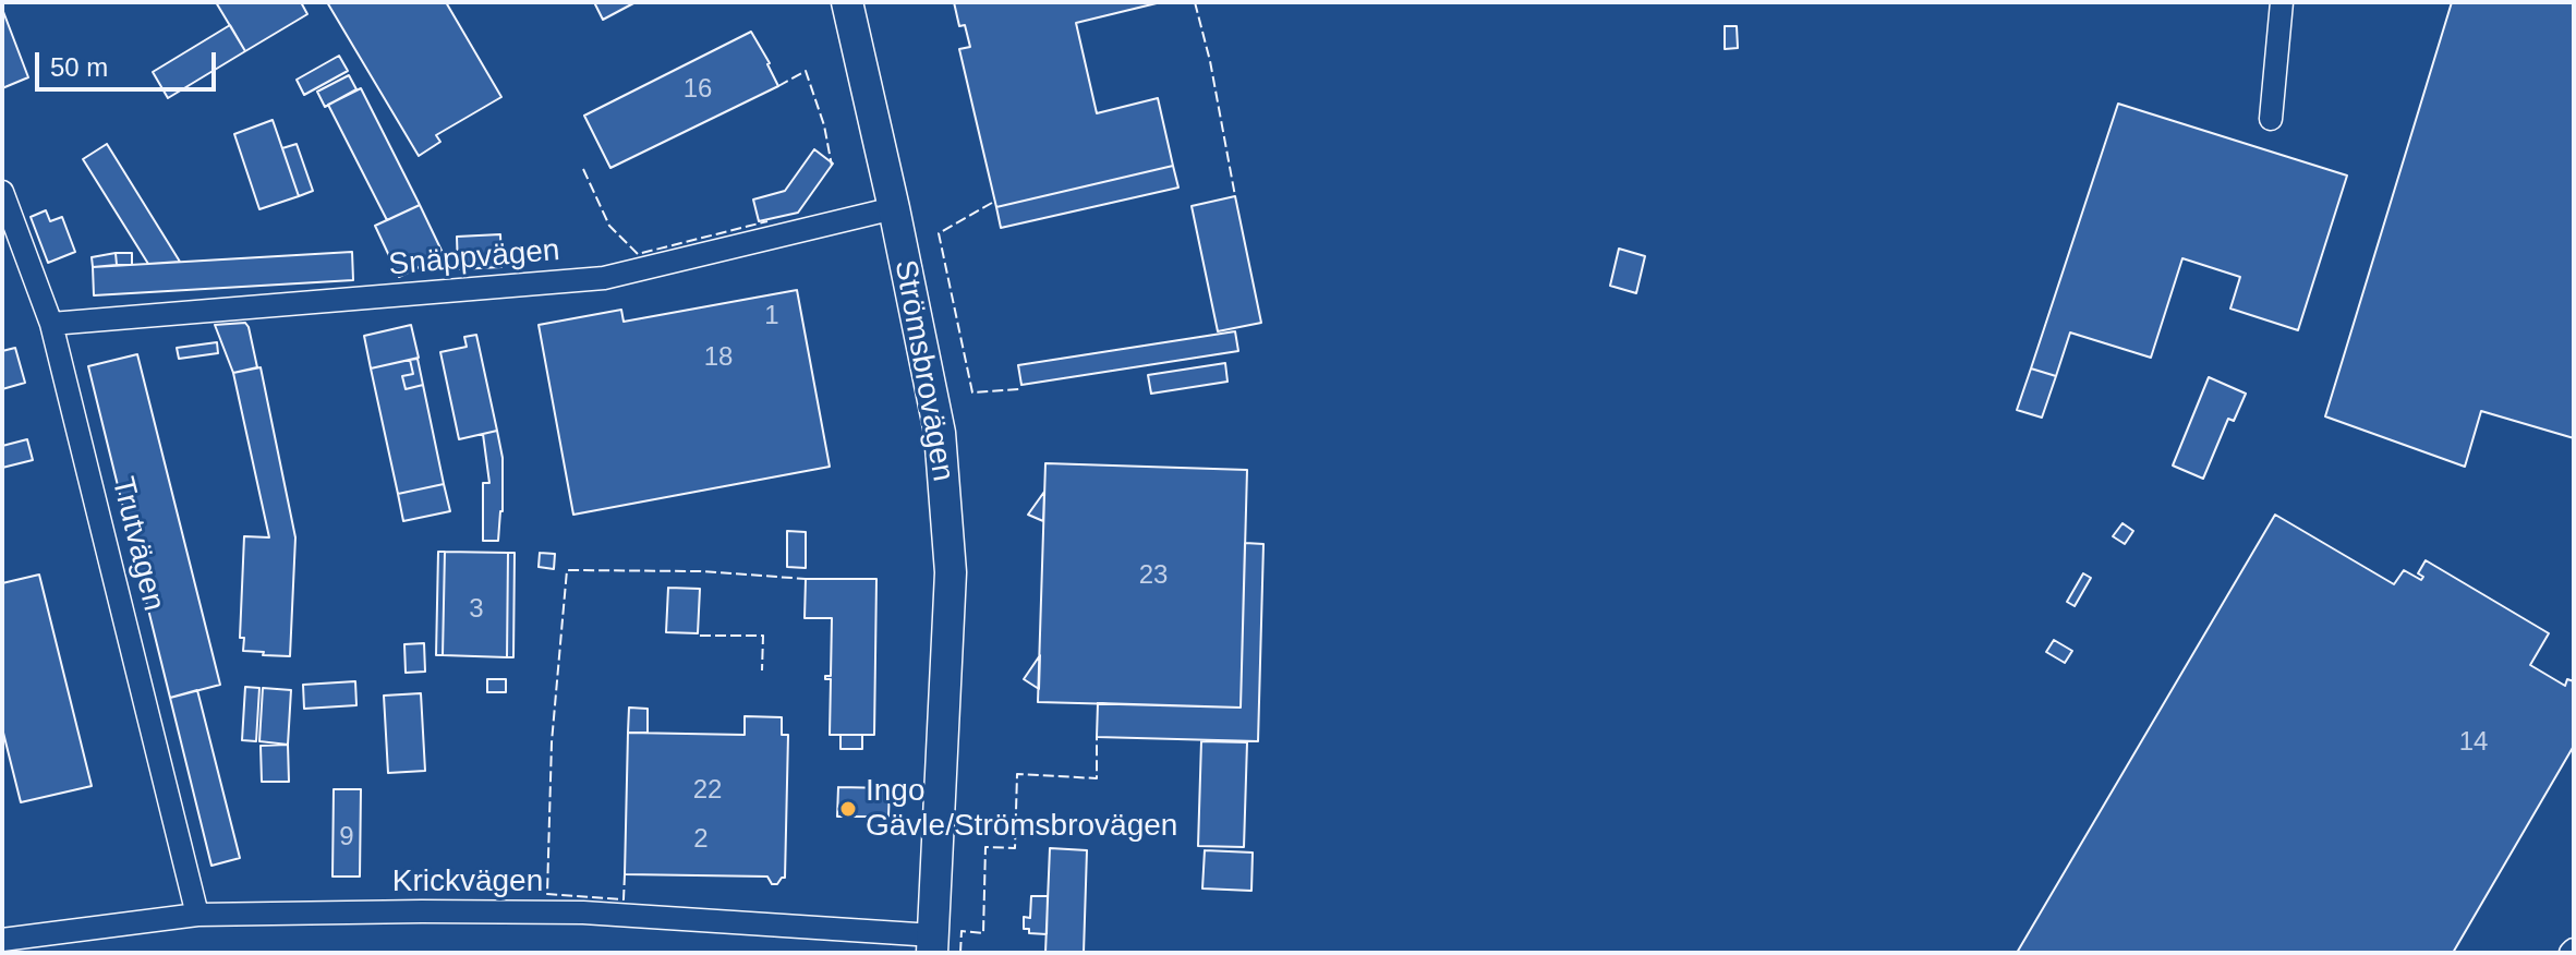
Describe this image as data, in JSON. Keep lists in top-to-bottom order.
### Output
{
  "streets": {
    "main road": ["Strömsbrovägen"],
    "street": ["Snäppvägen", "Trutvägen", "Krickvägen"]
  },
  "crossings": [
    ["Snäppvägen", "Strömsbrovägen"],
    ["Snäppvägen", "Trutvägen"],
    ["Strömsbrovägen", "Krickvägen"],
    ["Trutvägen", "Krickvägen"]
  ],
  "places": ["Ingo Gävle/Strömsbrovägen"],
  "house_numbers": [
    "16",
    "1",
    "18",
    "23",
    "3",
    "14",
    "22",
    "9",
    "2"
  ],
  "scale_bar": "50 m"
}
